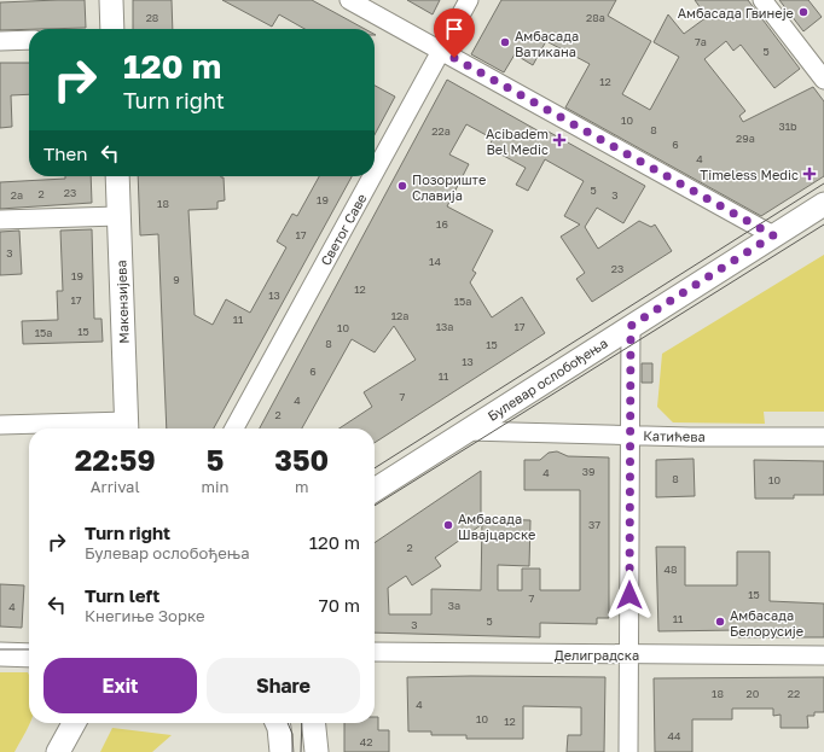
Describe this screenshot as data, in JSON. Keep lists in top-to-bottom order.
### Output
{
  "streets": {
    "main road": ["Макензијева", "Булевар ослобођења"],
    "street": ["Светог Саве", "Катићева", "Делиградска"]
  },
  "crossings": [
    ["Булевар ослобођења", "Катићева"]
  ],
  "places": {
    "other": [
      "Амбасада Гвинеје",
      "Амбасада Ватикана",
      "Позориште Славија",
      "Амбасада Швајцарске",
      "Амбасада Белорусије"
    ],
    "health": ["Acibadem Bel Medic", "Timeless Medic"]
  },
  "house_numbers": [
    "28",
    "28a",
    "7a",
    "5",
    "12",
    "10",
    "31b",
    "8",
    "22a",
    "29a",
    "6",
    "4",
    "5",
    "23",
    "2",
    "2a",
    "3",
    "19",
    "18",
    "16",
    "17",
    "3",
    "14",
    "23",
    "19",
    "9",
    "12",
    "13",
    "17",
    "15a",
    "12a",
    "11",
    "13a",
    "17",
    "10",
    "15",
    "15a",
    "8",
    "15",
    "13",
    "6",
    "11",
    "7",
    "4",
    "2",
    "39",
    "4",
    "8",
    "10",
    "37",
    "2",
    "48",
    "15",
    "7",
    "3a",
    "4",
    "11",
    "5",
    "3",
    "18",
    "20",
    "22",
    "4",
    "10",
    "12",
    "44",
    "42"
  ],
  "page": {
    "turn": ["120 m", "Turn right"],
    "then": "Then",
    "eta": [
      "22:59",
      "Arrival",
      "5",
      "min",
      "350",
      "m"
    ],
    "list": [
      {
        "name": "Turn right",
        "note": "Булевар ослобођења",
        "value": "120 m"
      },
      {
        "name": "Turn left",
        "note": "Кнегиње Зорке",
        "value": "70 m"
      }
    ],
    "buttons": ["Exit", "Share"]
  }
}
